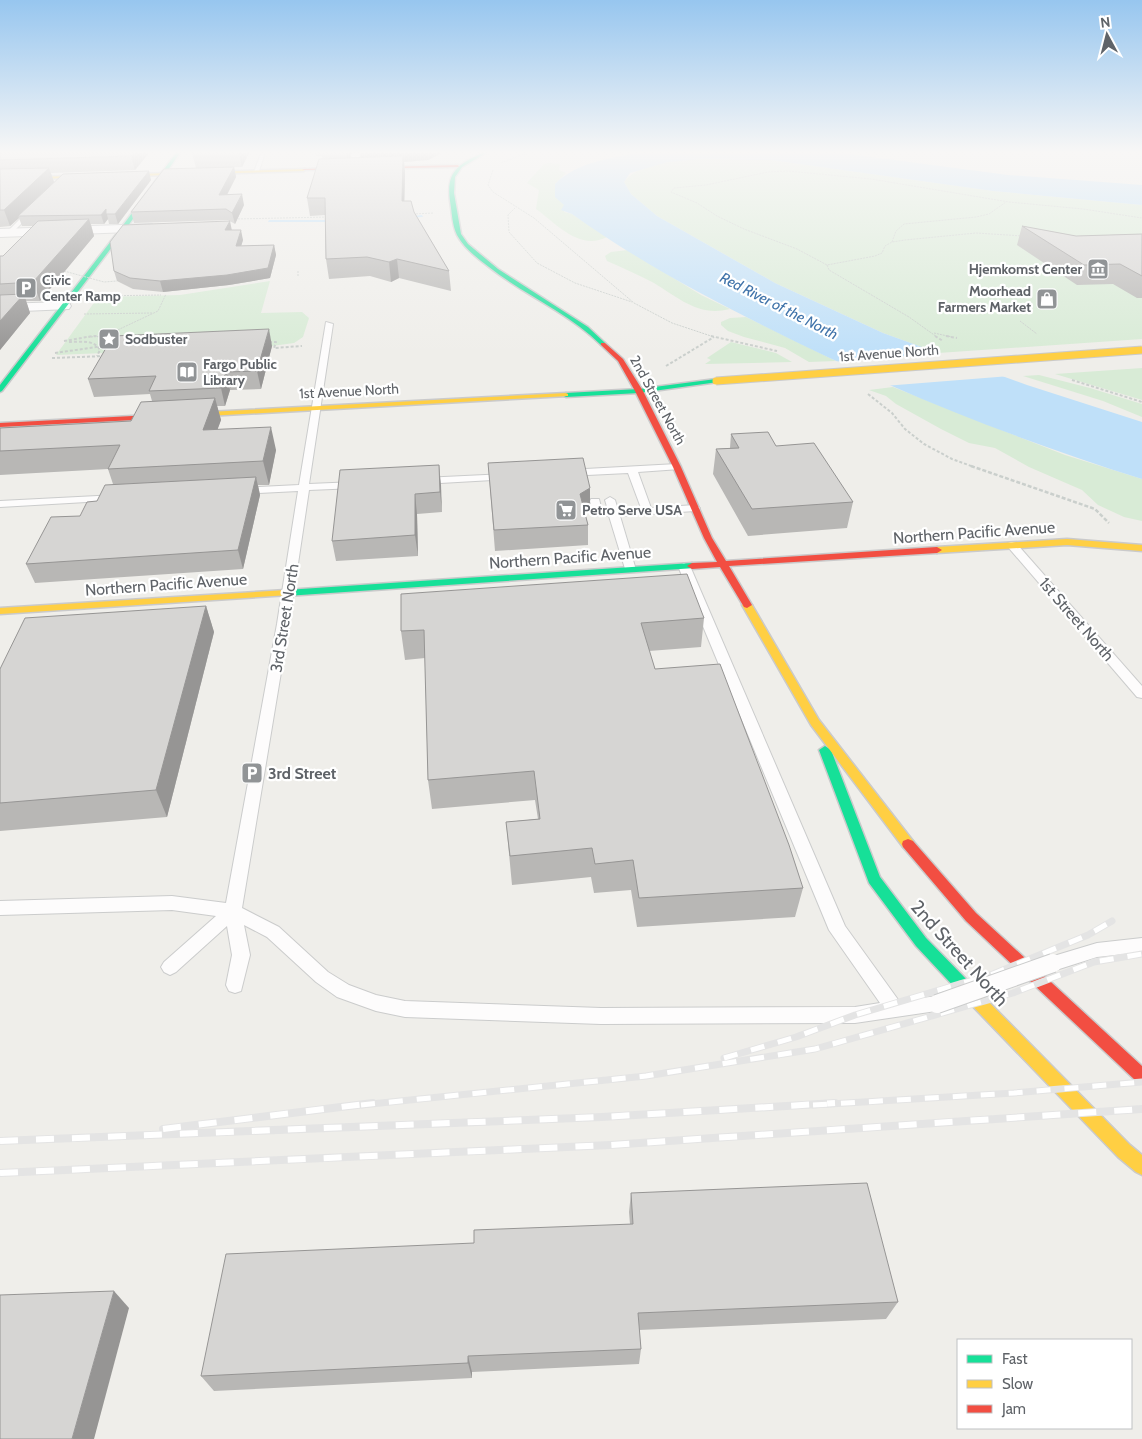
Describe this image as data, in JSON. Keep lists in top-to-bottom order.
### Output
{
  "streets": {
    "street": ["1st Avenue North", "2nd Street North", "Northern Pacific Avenue"],
    "lane": ["3rd Street North", "1st Street North"]
  },
  "crossings": [
    ["1st Avenue North", "2nd Street North"],
    ["1st Avenue North", "3rd Street North"],
    ["2nd Street North", "Northern Pacific Avenue"],
    ["Northern Pacific Avenue", "3rd Street North"],
    ["Northern Pacific Avenue", "1st Street North"]
  ],
  "water": ["Red River of the North"],
  "places": {
    "museum": ["Hjemkomst Center"],
    "parking": ["Civic Center Ramp", "3rd Street"],
    "shop": ["Moorhead Farmers Market"],
    "place": ["Sodbuster"],
    "library": ["Fargo Public Library"],
    "supermarket": ["Petro Serve USA"]
  },
  "legend": ["Fast", "Slow", "Jam"],
  "north": "top"
}
